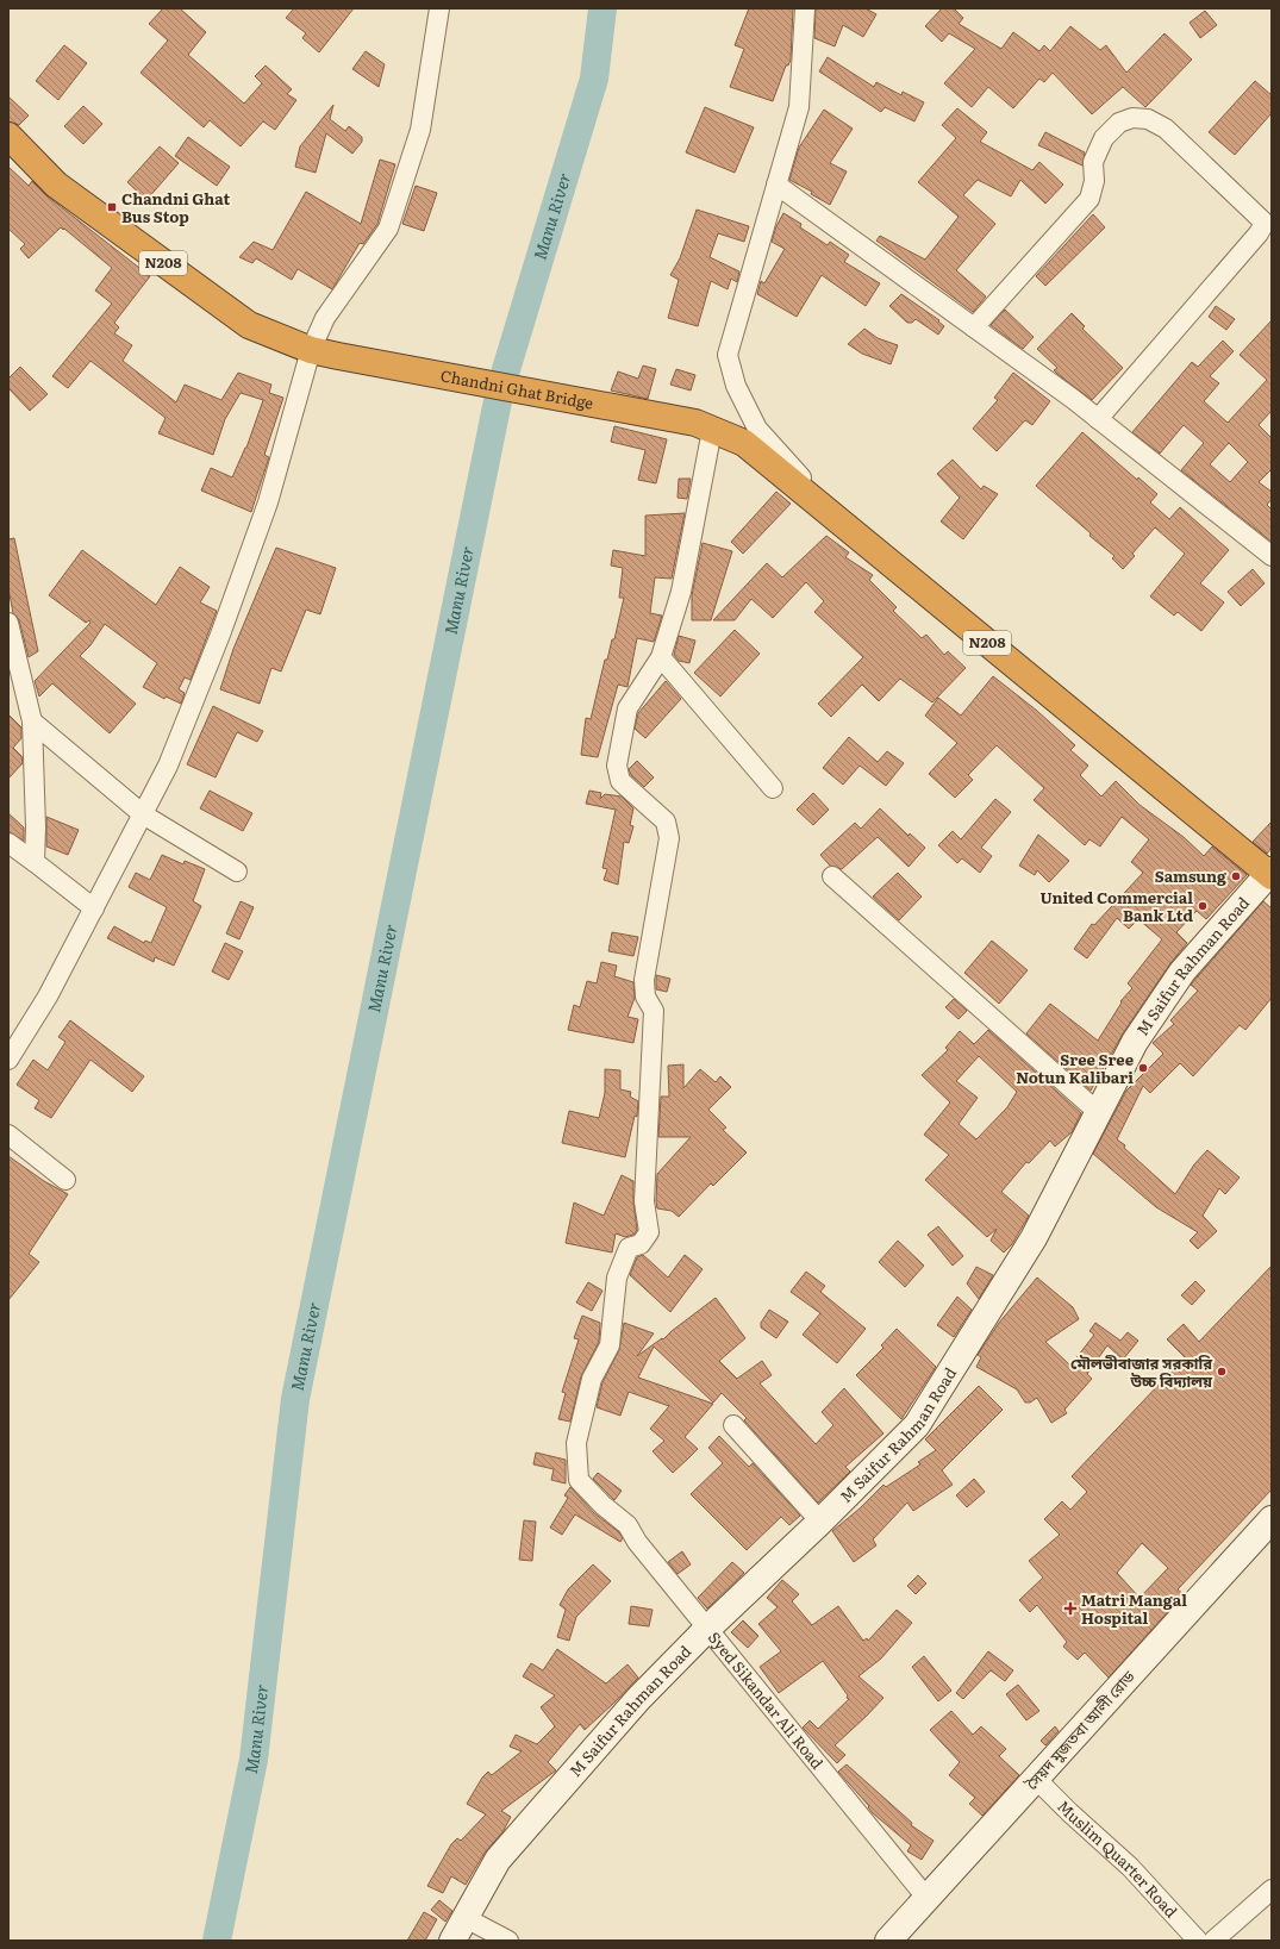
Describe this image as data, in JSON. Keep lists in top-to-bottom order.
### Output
{
  "streets": {
    "highway": ["N208", "Chandni Ghat Bridge"],
    "main road": ["M Saifur Rahman Road", "সৈয়দ মুজতবা আলী রোড"],
    "street": ["Syed Sikandar Ali Road", "Muslim Quarter Road"]
  },
  "crossings": [
    ["N208", "Chandni Ghat Bridge"],
    ["N208", "M Saifur Rahman Road"],
    ["M Saifur Rahman Road", "Syed Sikandar Ali Road"],
    ["Syed Sikandar Ali Road", "সৈয়দ মুজতবা আলী রোড"],
    ["সৈয়দ মুজতবা আলী রোড", "Muslim Quarter Road"]
  ],
  "water": ["Manu River"],
  "places": {
    "transit": ["Chandni Ghat Bus Stop"],
    "other": [
      "Samsung",
      "United Commercial Bank Ltd",
      "Sree Sree Notun Kalibari",
      "মৌলভীবাজার সরকারি উচ্চ বিদ্যালয়"
    ],
    "health": ["Matri Mangal Hospital"]
  }
}
